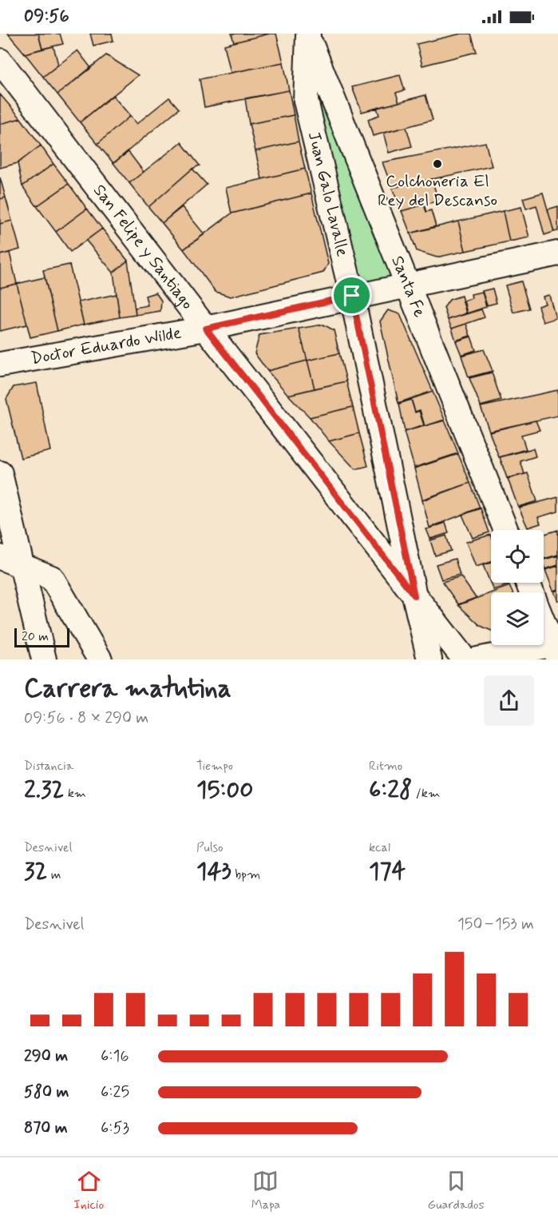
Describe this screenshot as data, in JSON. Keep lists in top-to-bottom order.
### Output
{
  "streets": {
    "street": [
      "Juan Galo Lavalle",
      "San Felipe y Santiago",
      "Santa Fe",
      "Doctor Eduardo Wilde"
    ]
  },
  "crossings": [
    ["Juan Galo Lavalle", "San Felipe y Santiago"],
    ["Juan Galo Lavalle", "Santa Fe"],
    ["Juan Galo Lavalle", "Doctor Eduardo Wilde"],
    ["San Felipe y Santiago", "Doctor Eduardo Wilde"],
    ["Santa Fe", "Doctor Eduardo Wilde"]
  ],
  "places": ["Colchoneria El Rey del Descanso"],
  "scale_bar": "20 m",
  "page": {
    "status": "09:56",
    "scale": "20 m",
    "heading": ["Carrera matutina", "09:56 · 8 × 290 m"],
    "stats": [
      ["Distancia", "2.32 km"],
      ["Tiempo", "15:00"],
      ["Ritmo", "6:28 /km"],
      ["Desnivel", "32 m"],
      ["Pulso", "143 bpm"],
      ["kcal", "174"]
    ],
    "chart": ["Desnivel", "150–153 m"],
    "list": [
      {
        "name": "290 m",
        "note": "6:16"
      },
      {
        "name": "580 m",
        "note": "6:25"
      },
      {
        "name": "870 m",
        "note": "6:53"
      }
    ],
    "tabs": ["Inicio", "Mapa", "Guardados"]
  }
}
